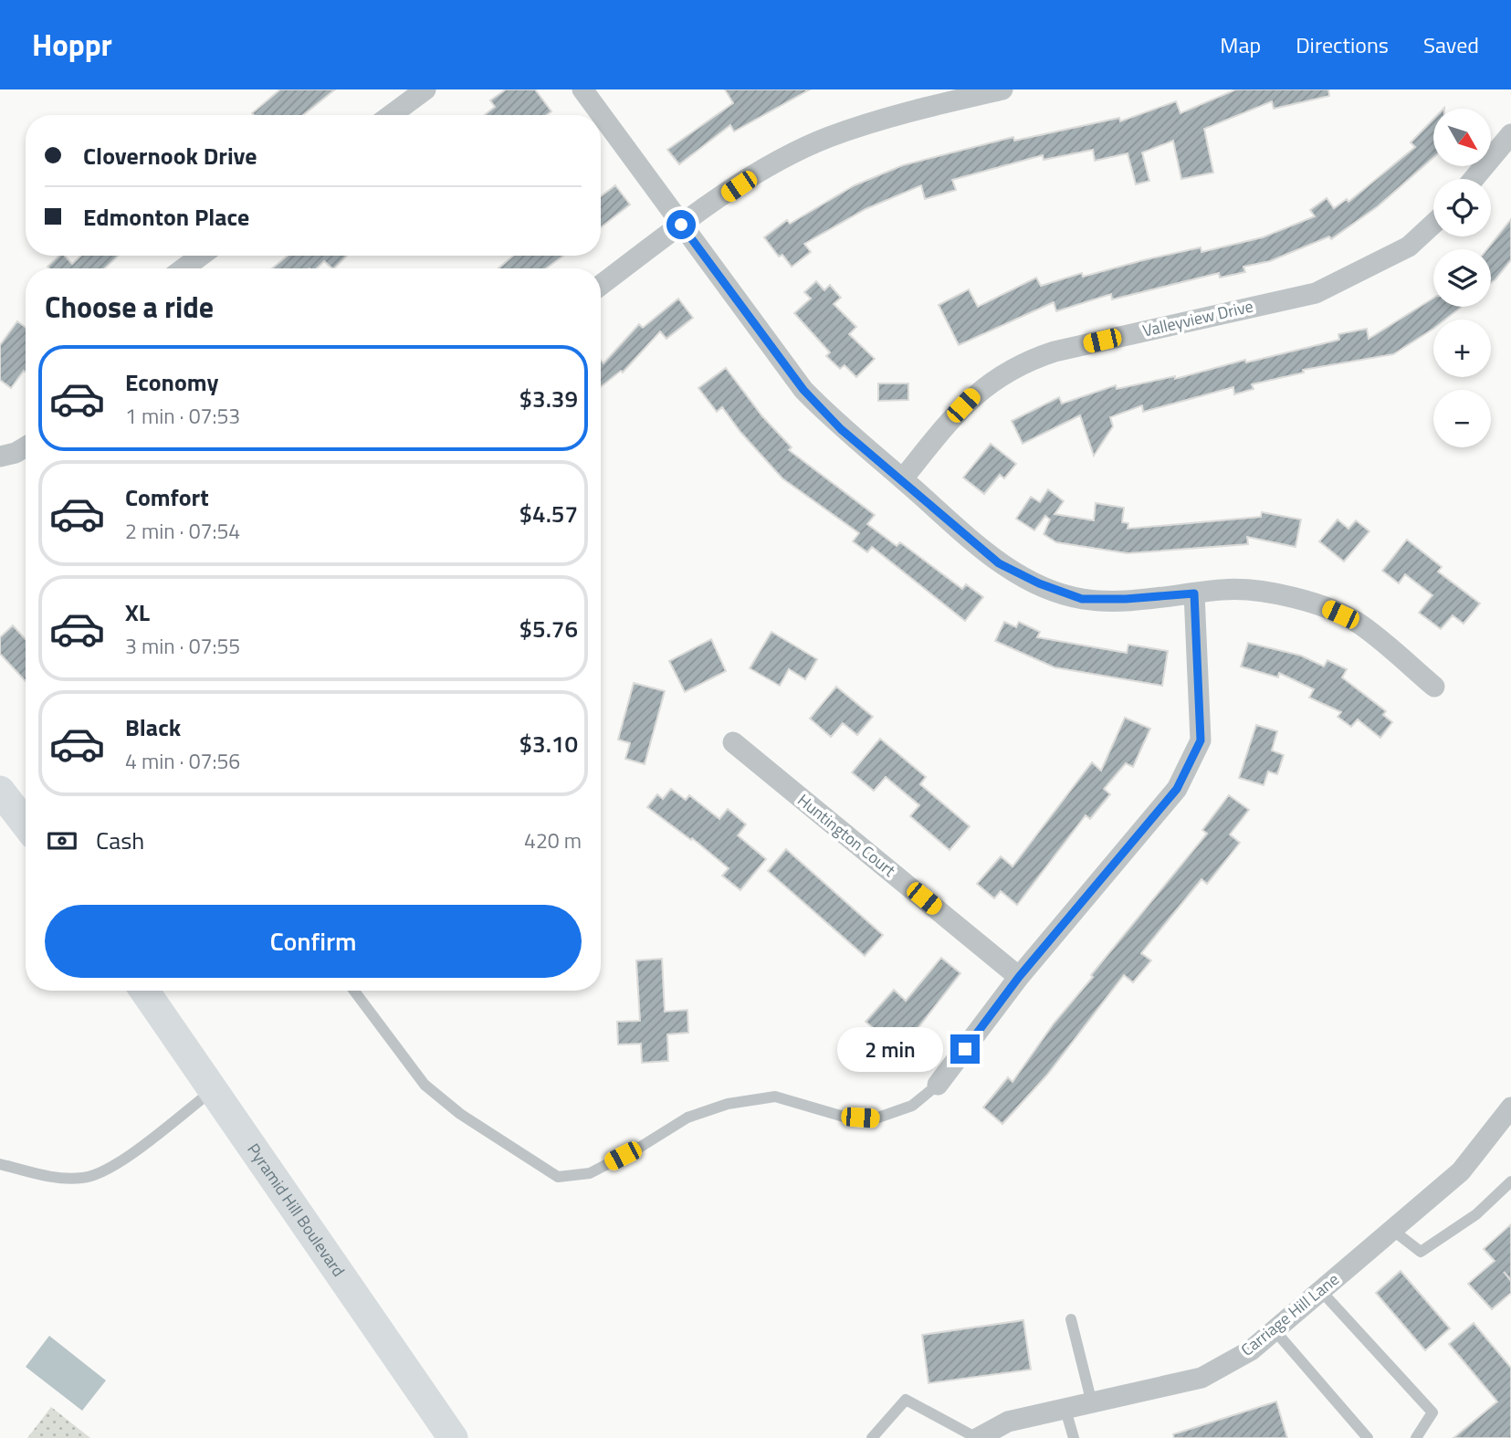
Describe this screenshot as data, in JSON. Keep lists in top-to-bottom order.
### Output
{
  "streets": {
    "main road": ["Pyramid Hill Boulevard"],
    "street": ["Valleyview Drive", "Huntington Court", "Carriage Hill Lane"]
  },
  "north": "bottom right",
  "page": {
    "header": "Hoppr",
    "nav": ["Map", "Directions", "Saved"],
    "map_buttons": ["+", "−"],
    "banner": ["Clovernook Drive", "Edmonton Place"],
    "heading": "Choose a ride",
    "list": [
      {
        "name": "Economy",
        "note": "1 min · 07:53",
        "value": "$3.39"
      },
      {
        "name": "Comfort",
        "note": "2 min · 07:54",
        "value": "$4.57"
      },
      {
        "name": "XL",
        "note": "3 min · 07:55",
        "value": "$5.76"
      },
      {
        "name": "Black",
        "note": "4 min · 07:56",
        "value": "$3.10"
      }
    ],
    "pay": ["Cash", "420 m"],
    "buttons": "Confirm",
    "bubble": "2 min"
  }
}
